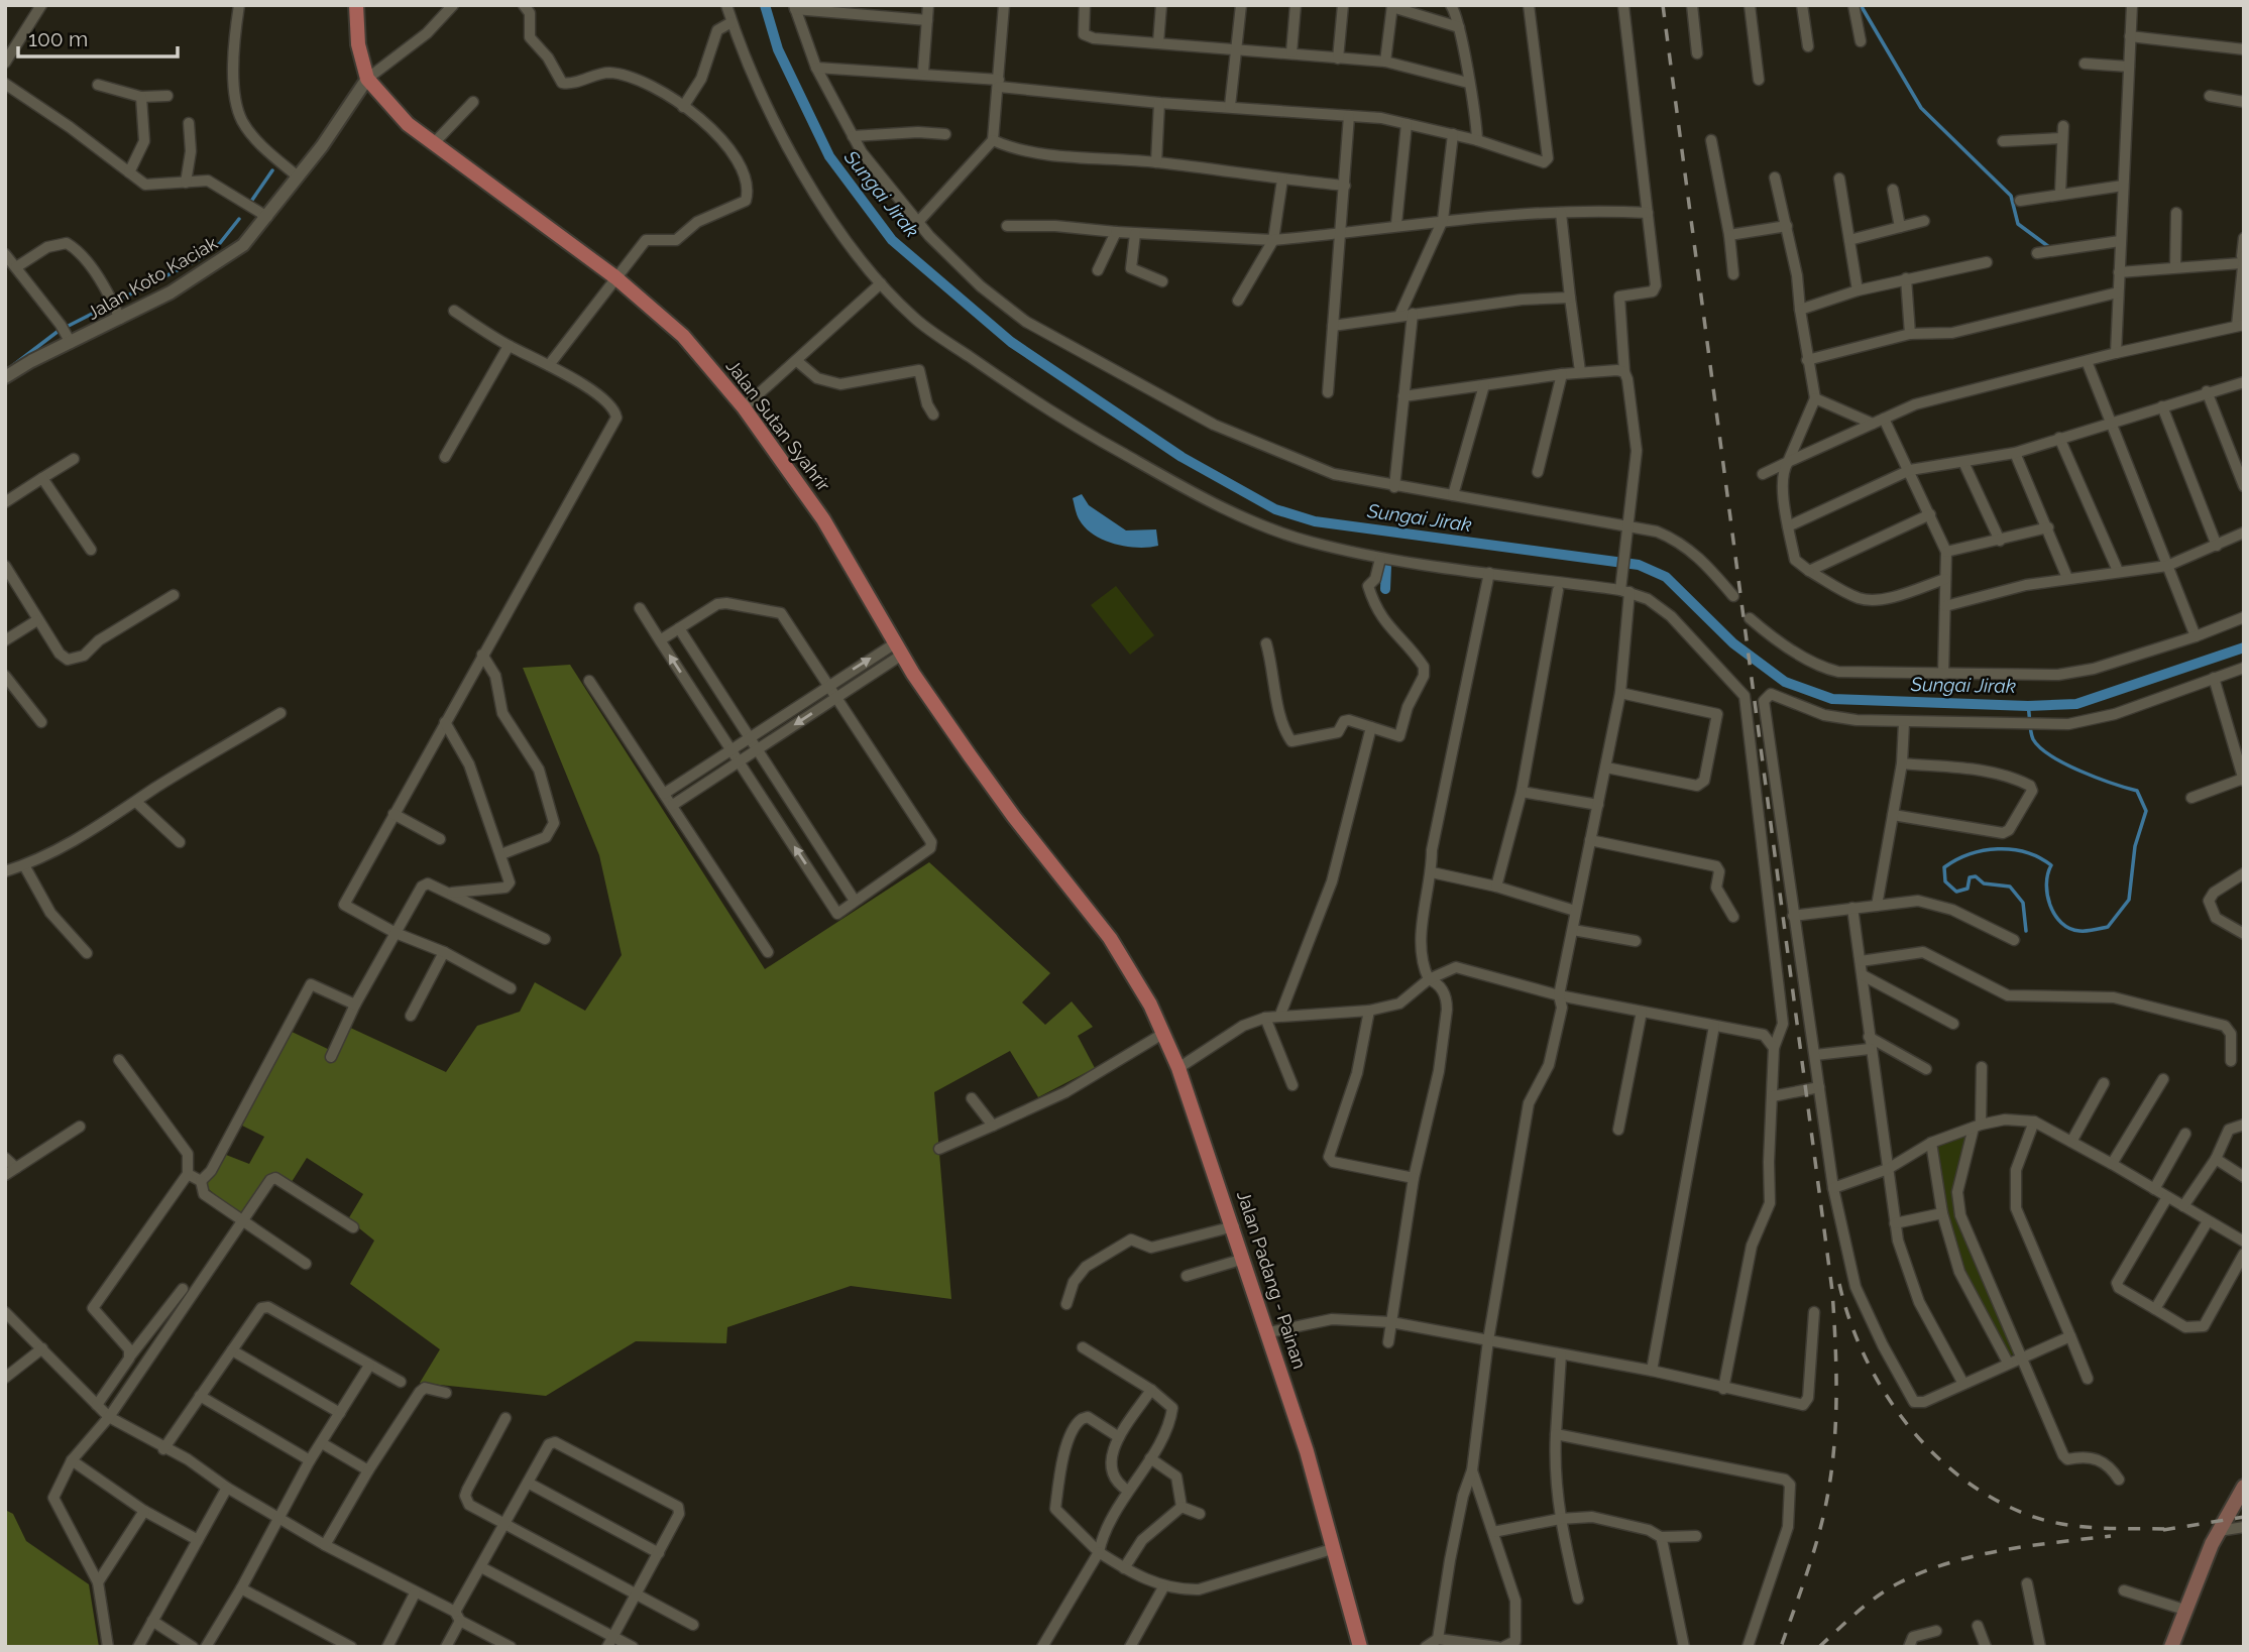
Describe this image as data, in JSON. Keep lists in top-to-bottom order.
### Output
{
  "streets": {
    "main road": ["Jalan Sutan Syahrir", "Jalan Padang - Painan"],
    "street": ["Jalan Koto Kaciak"]
  },
  "crossings": [
    ["Jalan Koto Kaciak", "Jalan Sutan Syahrir"],
    ["Jalan Sutan Syahrir", "Jalan Padang - Painan"]
  ],
  "water": ["Sungai Jirak"],
  "scale_bar": "100 m"
}
